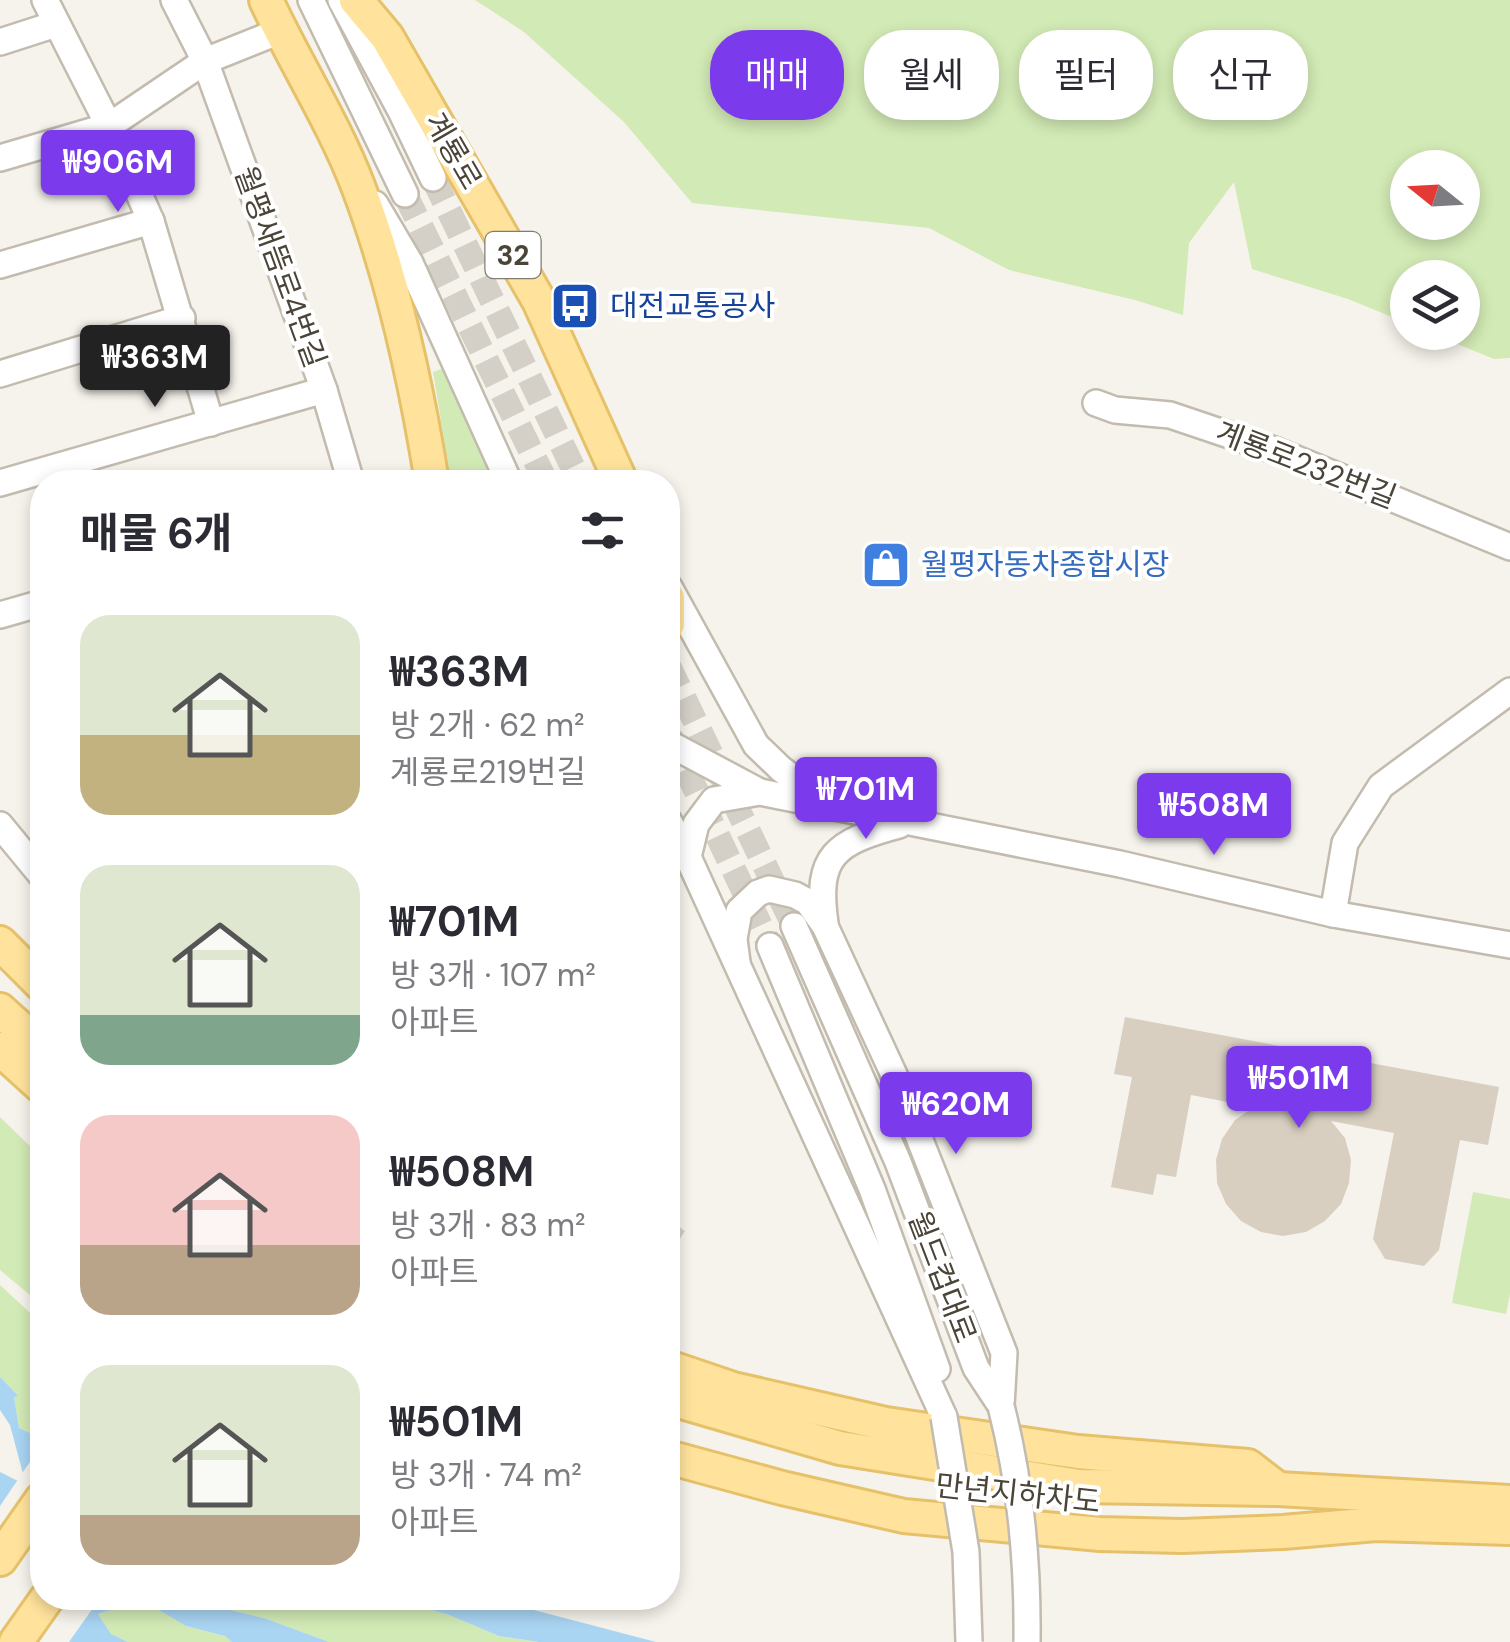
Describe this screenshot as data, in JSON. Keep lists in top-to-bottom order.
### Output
{
  "streets": {
    "main road": ["계룡로", "32", "만년지하차도"],
    "street": ["월평새뜸로4번길", "계룡로232번길", "월드컵대로"]
  },
  "places": {
    "bus stop": ["대전교통공사"],
    "shop": ["월평자동차종합시장"]
  },
  "north": "left",
  "page": {
    "chip": [
      "매매",
      "월세",
      "필터",
      "신규"
    ],
    "price": [
      "₩906M",
      "₩363M",
      "₩701M",
      "₩508M",
      "₩501M",
      "₩620M"
    ],
    "heading": "매물 6개",
    "list": [
      {
        "name": "₩363M",
        "note": "방 2개 · 62 m² · 계룡로219번길"
      },
      {
        "name": "₩701M",
        "note": "방 3개 · 107 m² · 아파트"
      },
      {
        "name": "₩508M",
        "note": "방 3개 · 83 m² · 아파트"
      },
      {
        "name": "₩501M",
        "note": "방 3개 · 74 m² · 아파트"
      }
    ]
  }
}
